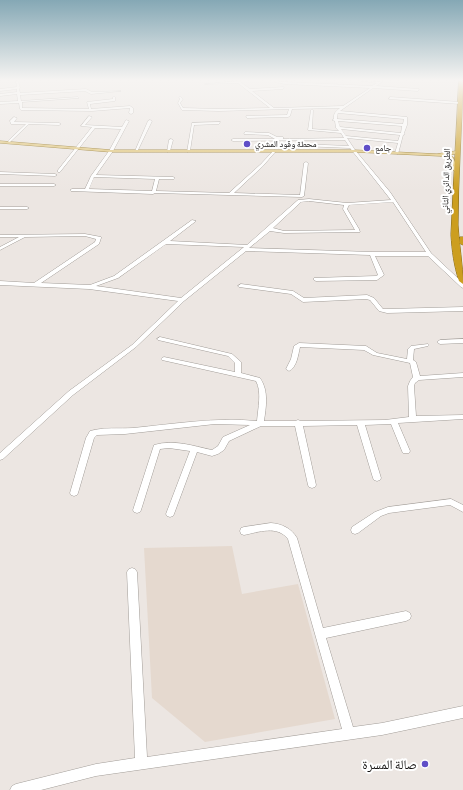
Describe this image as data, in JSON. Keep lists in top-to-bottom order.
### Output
{
  "streets": {
    "highway": ["الطريق الدائري الثاني"]
  },
  "places": ["محطة وقود المشري", "جامع", "صالة المسرة"]
}
